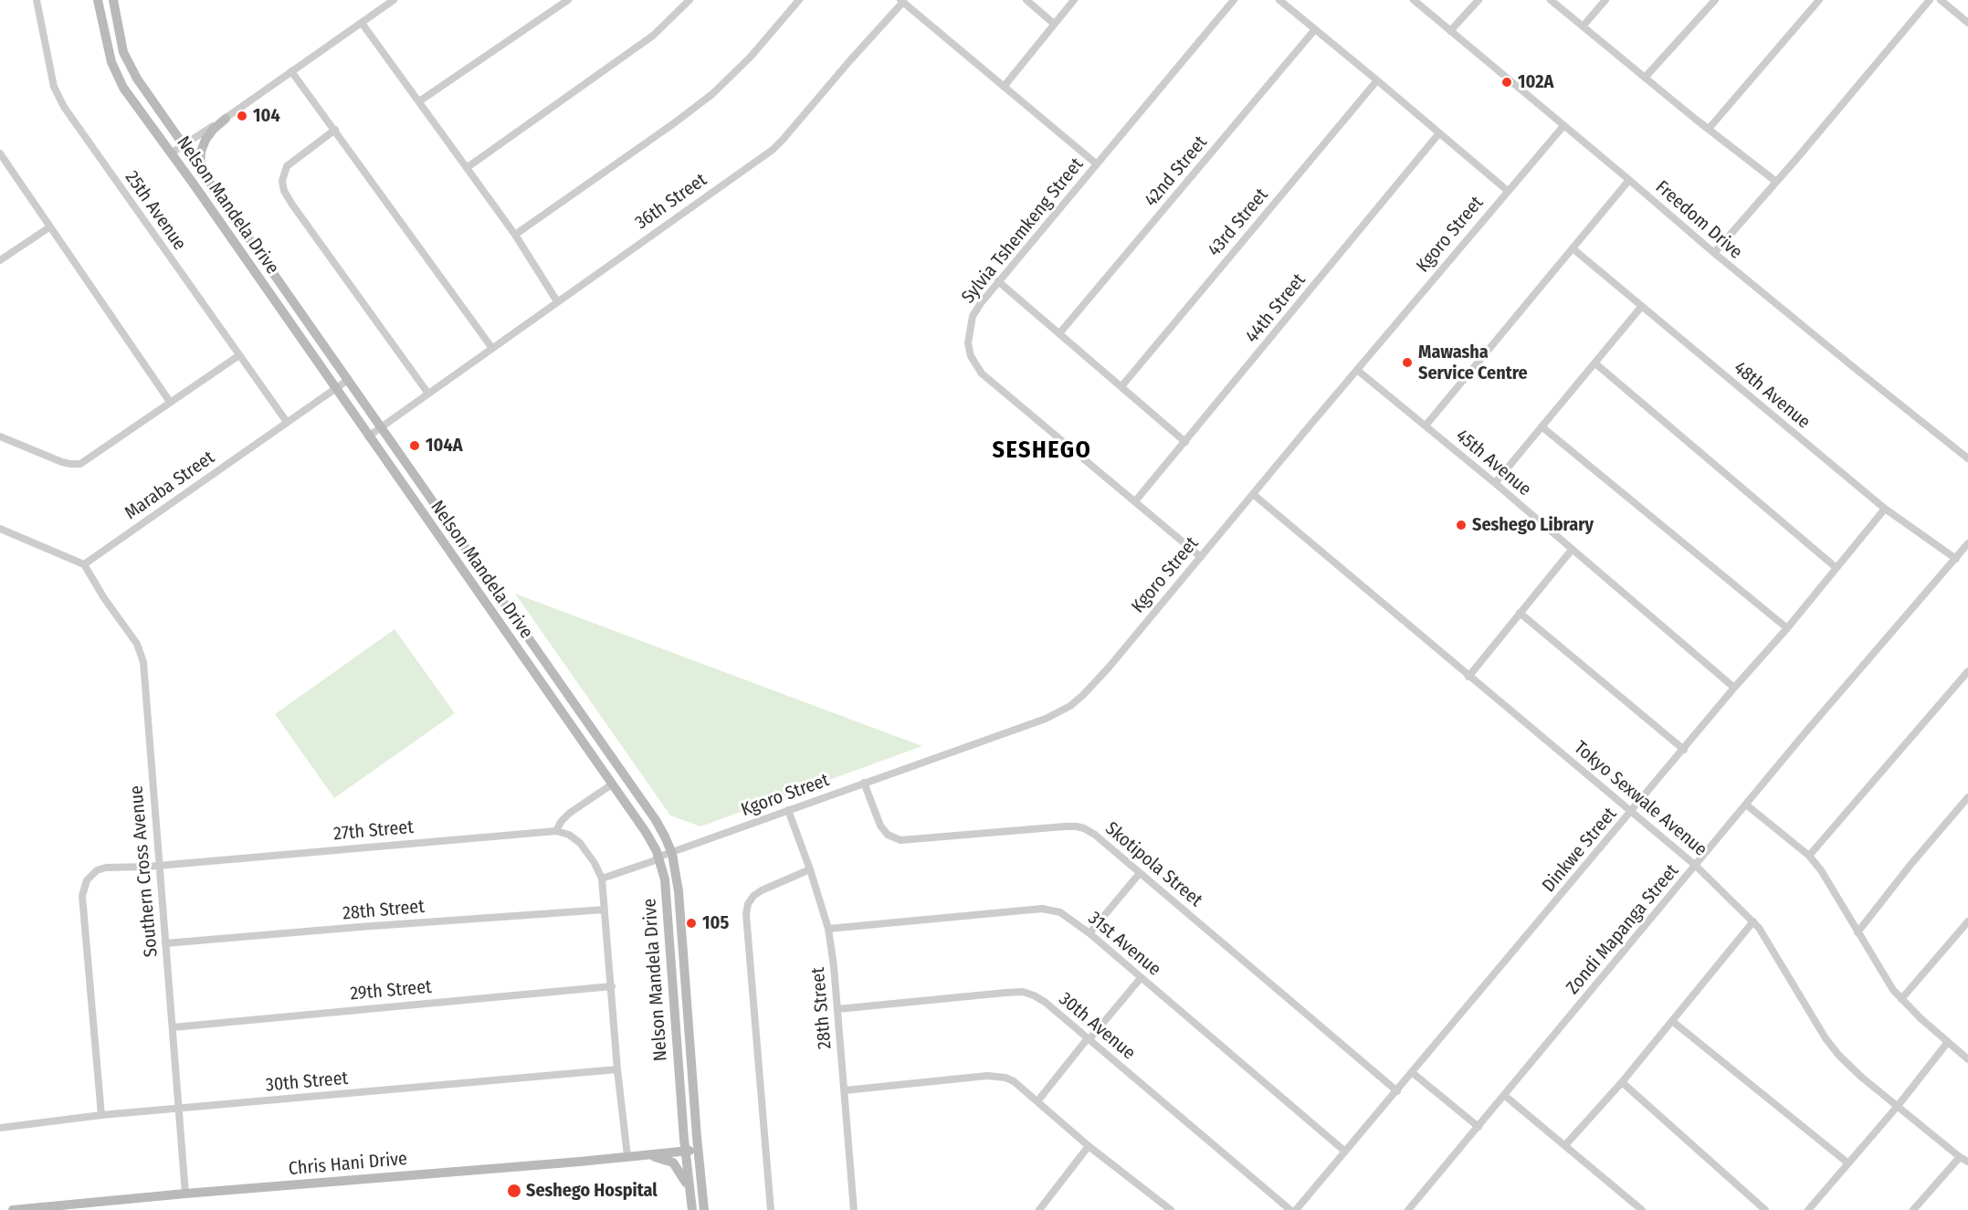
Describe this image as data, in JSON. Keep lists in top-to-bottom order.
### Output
{
  "streets": {
    "main road": ["Nelson Mandela Drive", "Chris Hani Drive"],
    "street": [
      "42nd Street",
      "36th Street",
      "25th Avenue",
      "Freedom Drive",
      "43rd Street",
      "Sylvia Tshemkeng Street",
      "Kgoro Street",
      "44th Street",
      "48th Avenue",
      "45th Avenue",
      "Maraba Street",
      "Tokyo Sexwale Avenue",
      "27th Street",
      "Dinkwe Street",
      "Skotipola Street",
      "Southern Cross Avenue",
      "28th Street",
      "Zondi Mapanga Street",
      "31st Avenue",
      "29th Street",
      "30th Avenue",
      "30th Street"
    ]
  },
  "crossings": [
    ["36th Street", "Nelson Mandela Drive"],
    ["Nelson Mandela Drive", "Kgoro Street"],
    ["Nelson Mandela Drive", "Maraba Street"],
    ["Nelson Mandela Drive", "Chris Hani Drive"],
    ["25th Avenue", "Maraba Street"],
    ["Freedom Drive", "Kgoro Street"],
    ["Sylvia Tshemkeng Street", "Kgoro Street"],
    ["Sylvia Tshemkeng Street", "44th Street"],
    ["Kgoro Street", "45th Avenue"],
    ["Kgoro Street", "Tokyo Sexwale Avenue"],
    ["Kgoro Street", "Skotipola Street"],
    ["Kgoro Street", "28th Street"],
    ["48th Avenue", "Dinkwe Street"],
    ["48th Avenue", "Zondi Mapanga Street"],
    ["45th Avenue", "Dinkwe Street"],
    ["Maraba Street", "Southern Cross Avenue"],
    ["Tokyo Sexwale Avenue", "Dinkwe Street"],
    ["Tokyo Sexwale Avenue", "Zondi Mapanga Street"],
    ["27th Street", "Southern Cross Avenue"],
    ["27th Street", "30th Street"],
    ["Dinkwe Street", "Skotipola Street"],
    ["Dinkwe Street", "31st Avenue"],
    ["Southern Cross Avenue", "28th Street"],
    ["Southern Cross Avenue", "29th Street"],
    ["Southern Cross Avenue", "30th Street"],
    ["Southern Cross Avenue", "Chris Hani Drive"],
    ["28th Street", "31st Avenue"],
    ["28th Street", "30th Avenue"]
  ],
  "districts": ["SESHEGO"],
  "places": [
    "102A",
    "104",
    "Mawasha Service Centre",
    "104A",
    "Seshego Library",
    "105",
    "Seshego Hospital"
  ]
}
